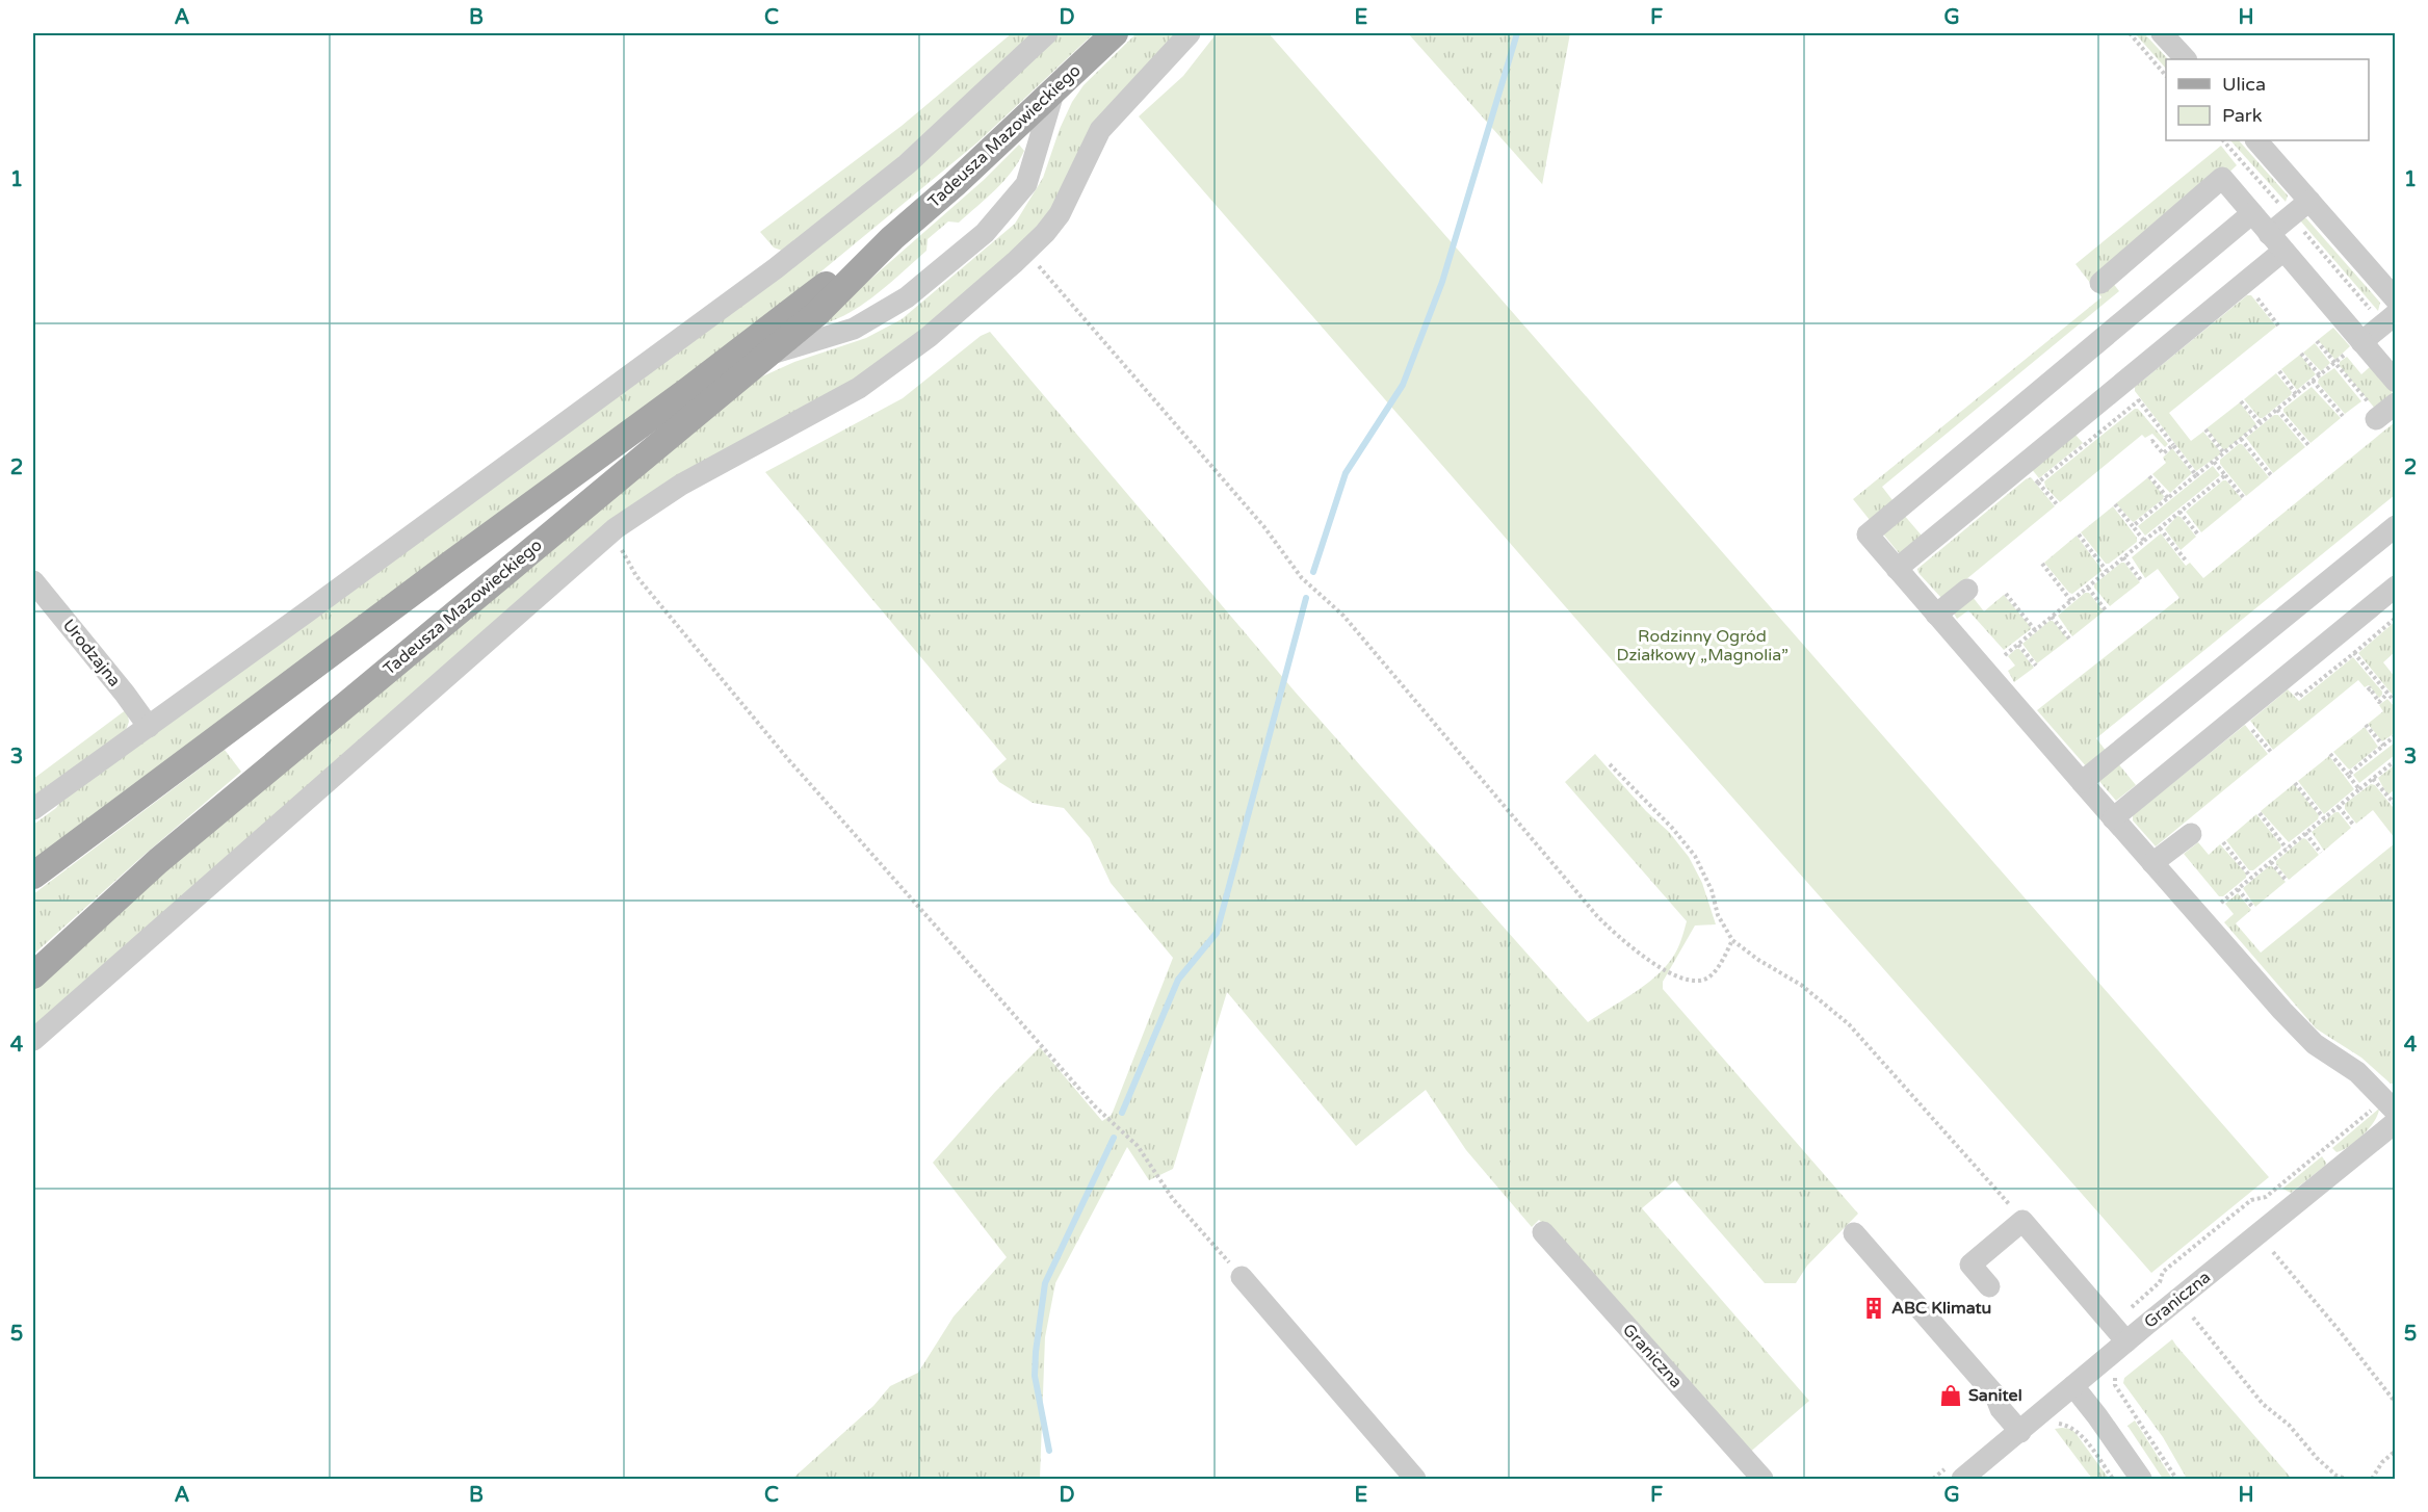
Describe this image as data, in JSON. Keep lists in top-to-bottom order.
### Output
{
  "streets": {
    "main road": ["Tadeusza Mazowieckiego"],
    "street": ["Urodzajna", "Graniczna"]
  },
  "parks": ["Rodzinny Ogród Działkowy „Magnolia”"],
  "places": {
    "building": ["ABC Klimatu"],
    "shop": ["Sanitel"]
  },
  "legend": ["Ulica", "Park"],
  "grid": {
    "columns": [
      "A",
      "B",
      "C",
      "D",
      "E",
      "F",
      "G",
      "H"
    ],
    "rows": [
      "1",
      "2",
      "3",
      "4",
      "5"
    ]
  }
}
